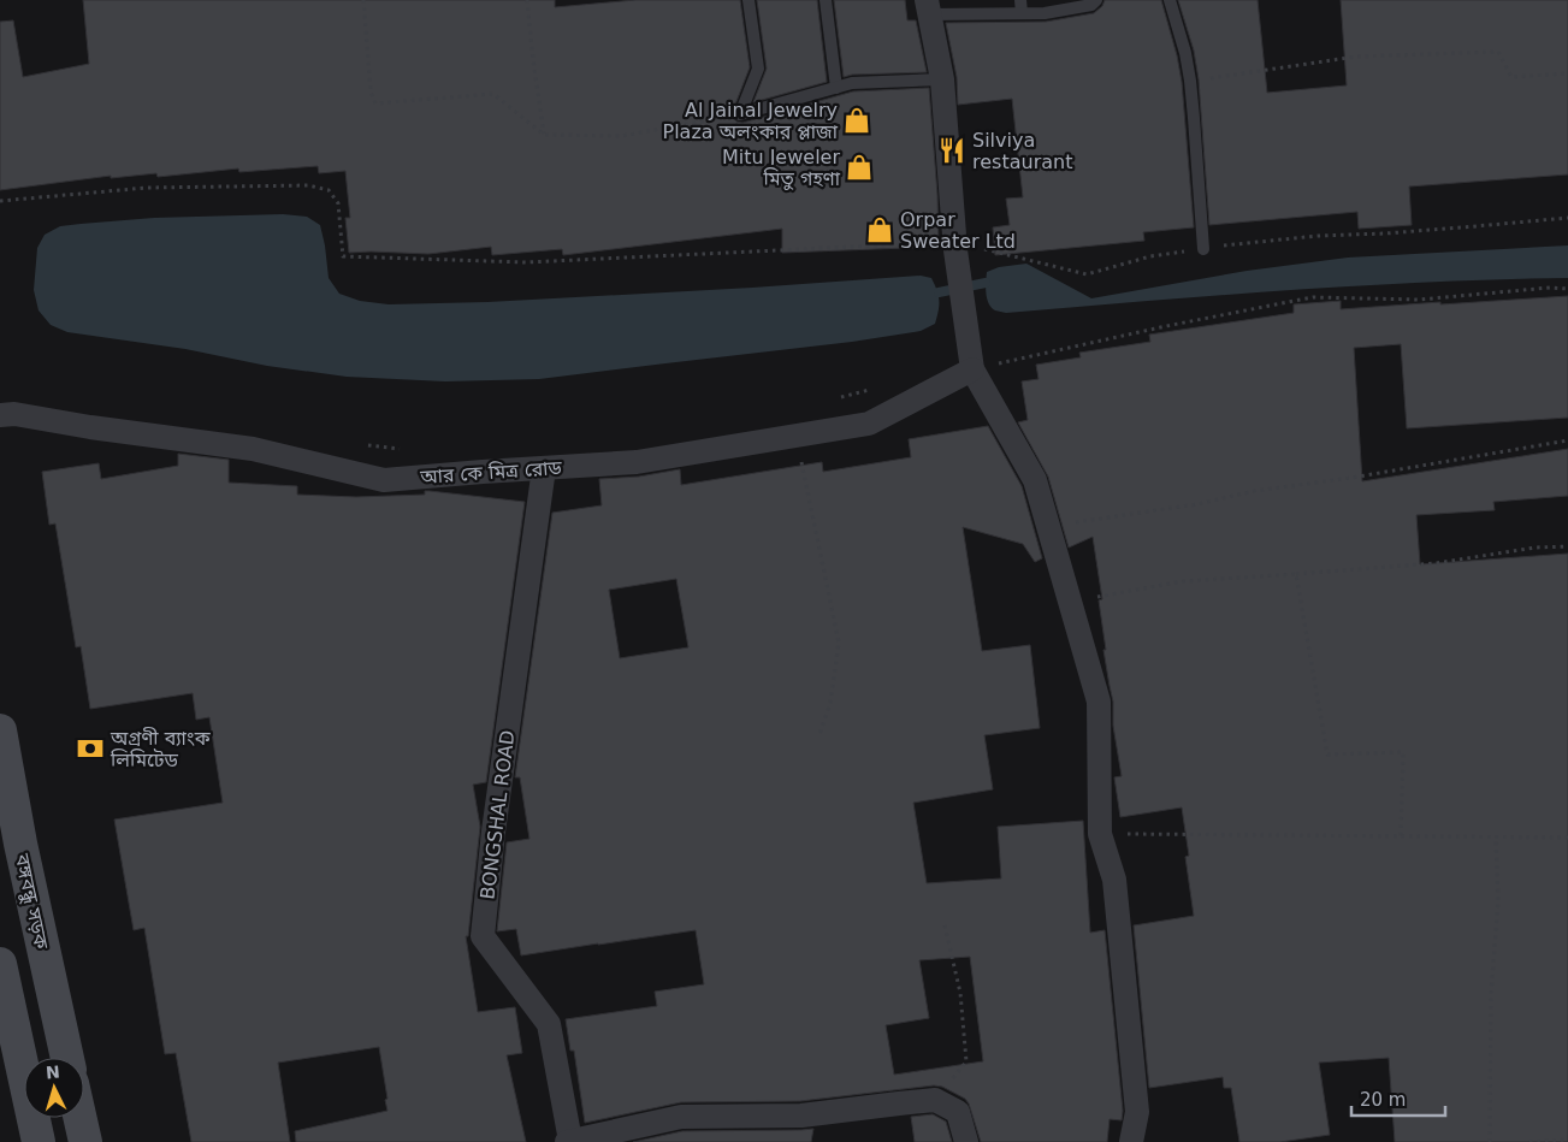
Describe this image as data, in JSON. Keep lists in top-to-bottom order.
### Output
{
  "streets": {
    "main road": ["বঙ্গবন্ধু সড়ক"],
    "street": ["আর কে মিত্র রোড", "BONGSHAL ROAD"]
  },
  "crossings": [
    ["আর কে মিত্র রোড", "BONGSHAL ROAD"]
  ],
  "places": {
    "shop": ["Al Jainal Jewelry Plaza অলংকার প্লাজা", "Mitu Jeweler মিতু গহণা", "Orpar Sweater Ltd"],
    "restaurant": ["Silviya restaurant"],
    "bank": ["অগ্রণী ব্যাংক লিমিটেড"]
  },
  "scale_bar": "20 m",
  "north": "top"
}
